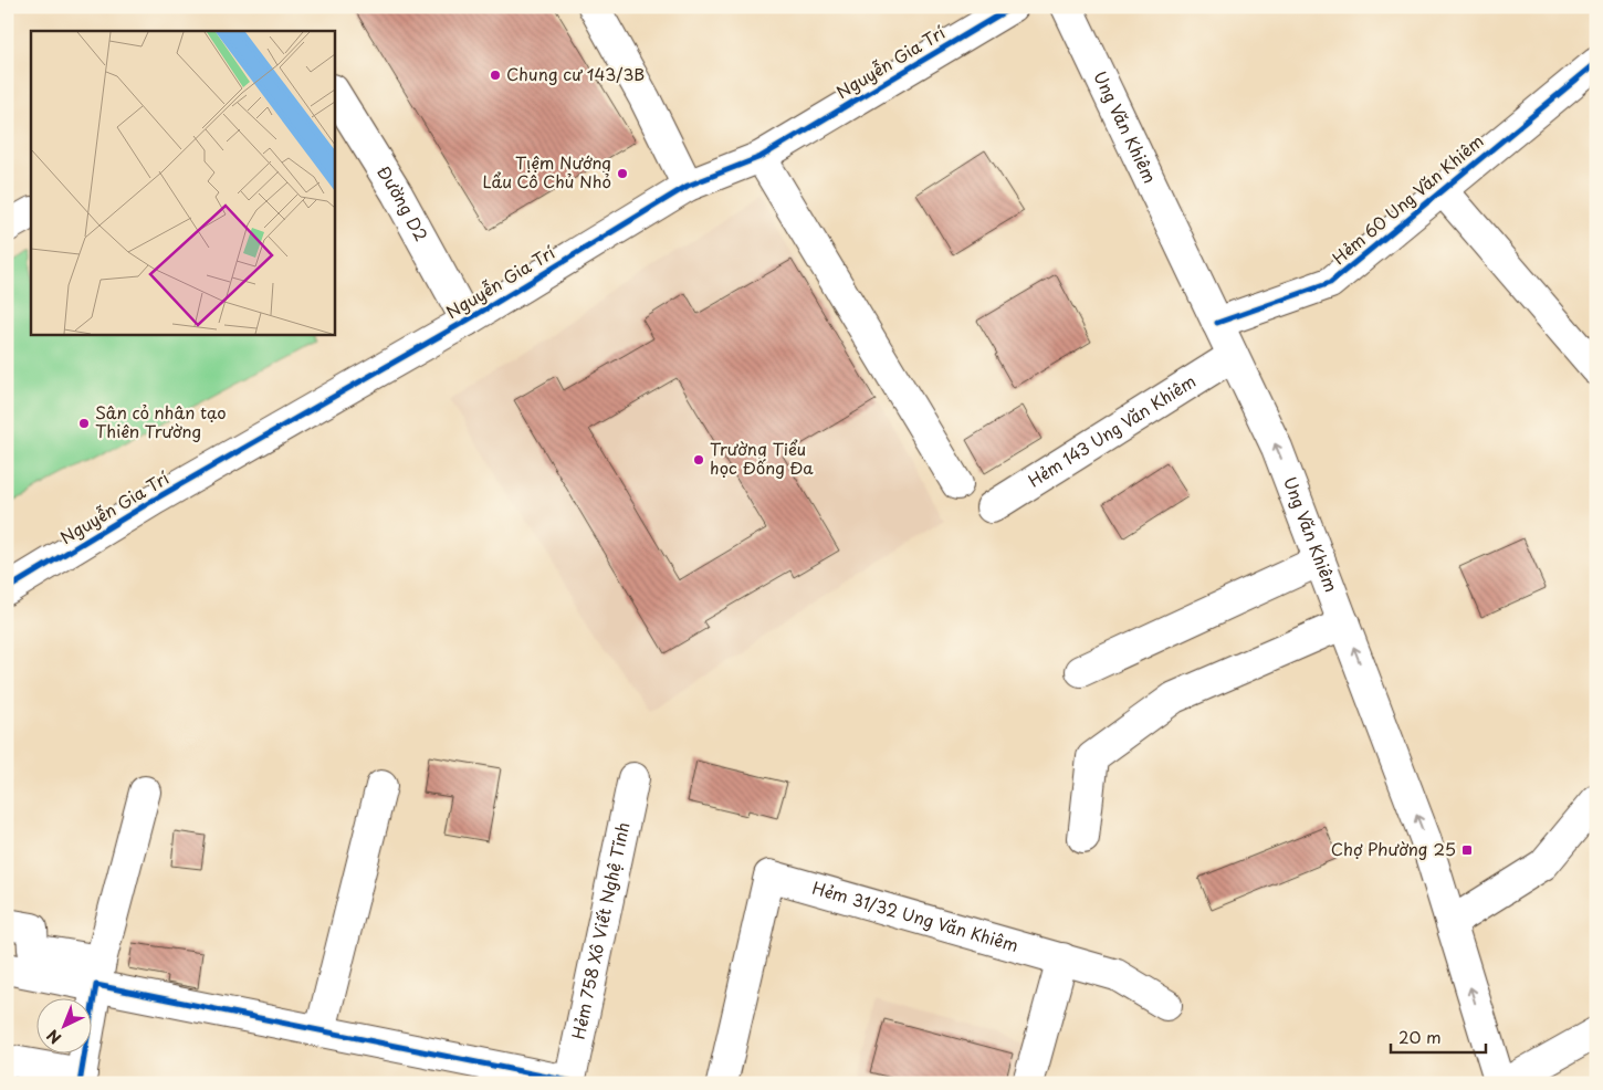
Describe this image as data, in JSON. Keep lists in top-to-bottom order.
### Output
{
  "streets": {
    "street": [
      "Nguyễn Gia Trí",
      "Ung Văn Khiêm",
      "Hẻm 60 Ung Văn Khiêm",
      "Đường D2",
      "Hẻm 143 Ung Văn Khiêm",
      "Hẻm 31/32 Ung Văn Khiêm",
      "Hẻm 758 Xô Viết Nghệ Tĩnh"
    ]
  },
  "crossings": [
    ["Nguyễn Gia Trí", "Đường D2"],
    ["Ung Văn Khiêm", "Hẻm 60 Ung Văn Khiêm"],
    ["Ung Văn Khiêm", "Hẻm 143 Ung Văn Khiêm"]
  ],
  "one_way": ["Ung Văn Khiêm"],
  "places": {
    "other": [
      "Chung cư 143/3B",
      "Tịệm Nướng Lẩu Cô Chủ Nhỏ",
      "Sân cỏ nhân tạo Thiên Trường",
      "Trường Tiểu học Đống Đa"
    ],
    "transit": ["Chợ Phường 25"]
  },
  "scale_bar": "20 m",
  "north": "bottom left"
}
